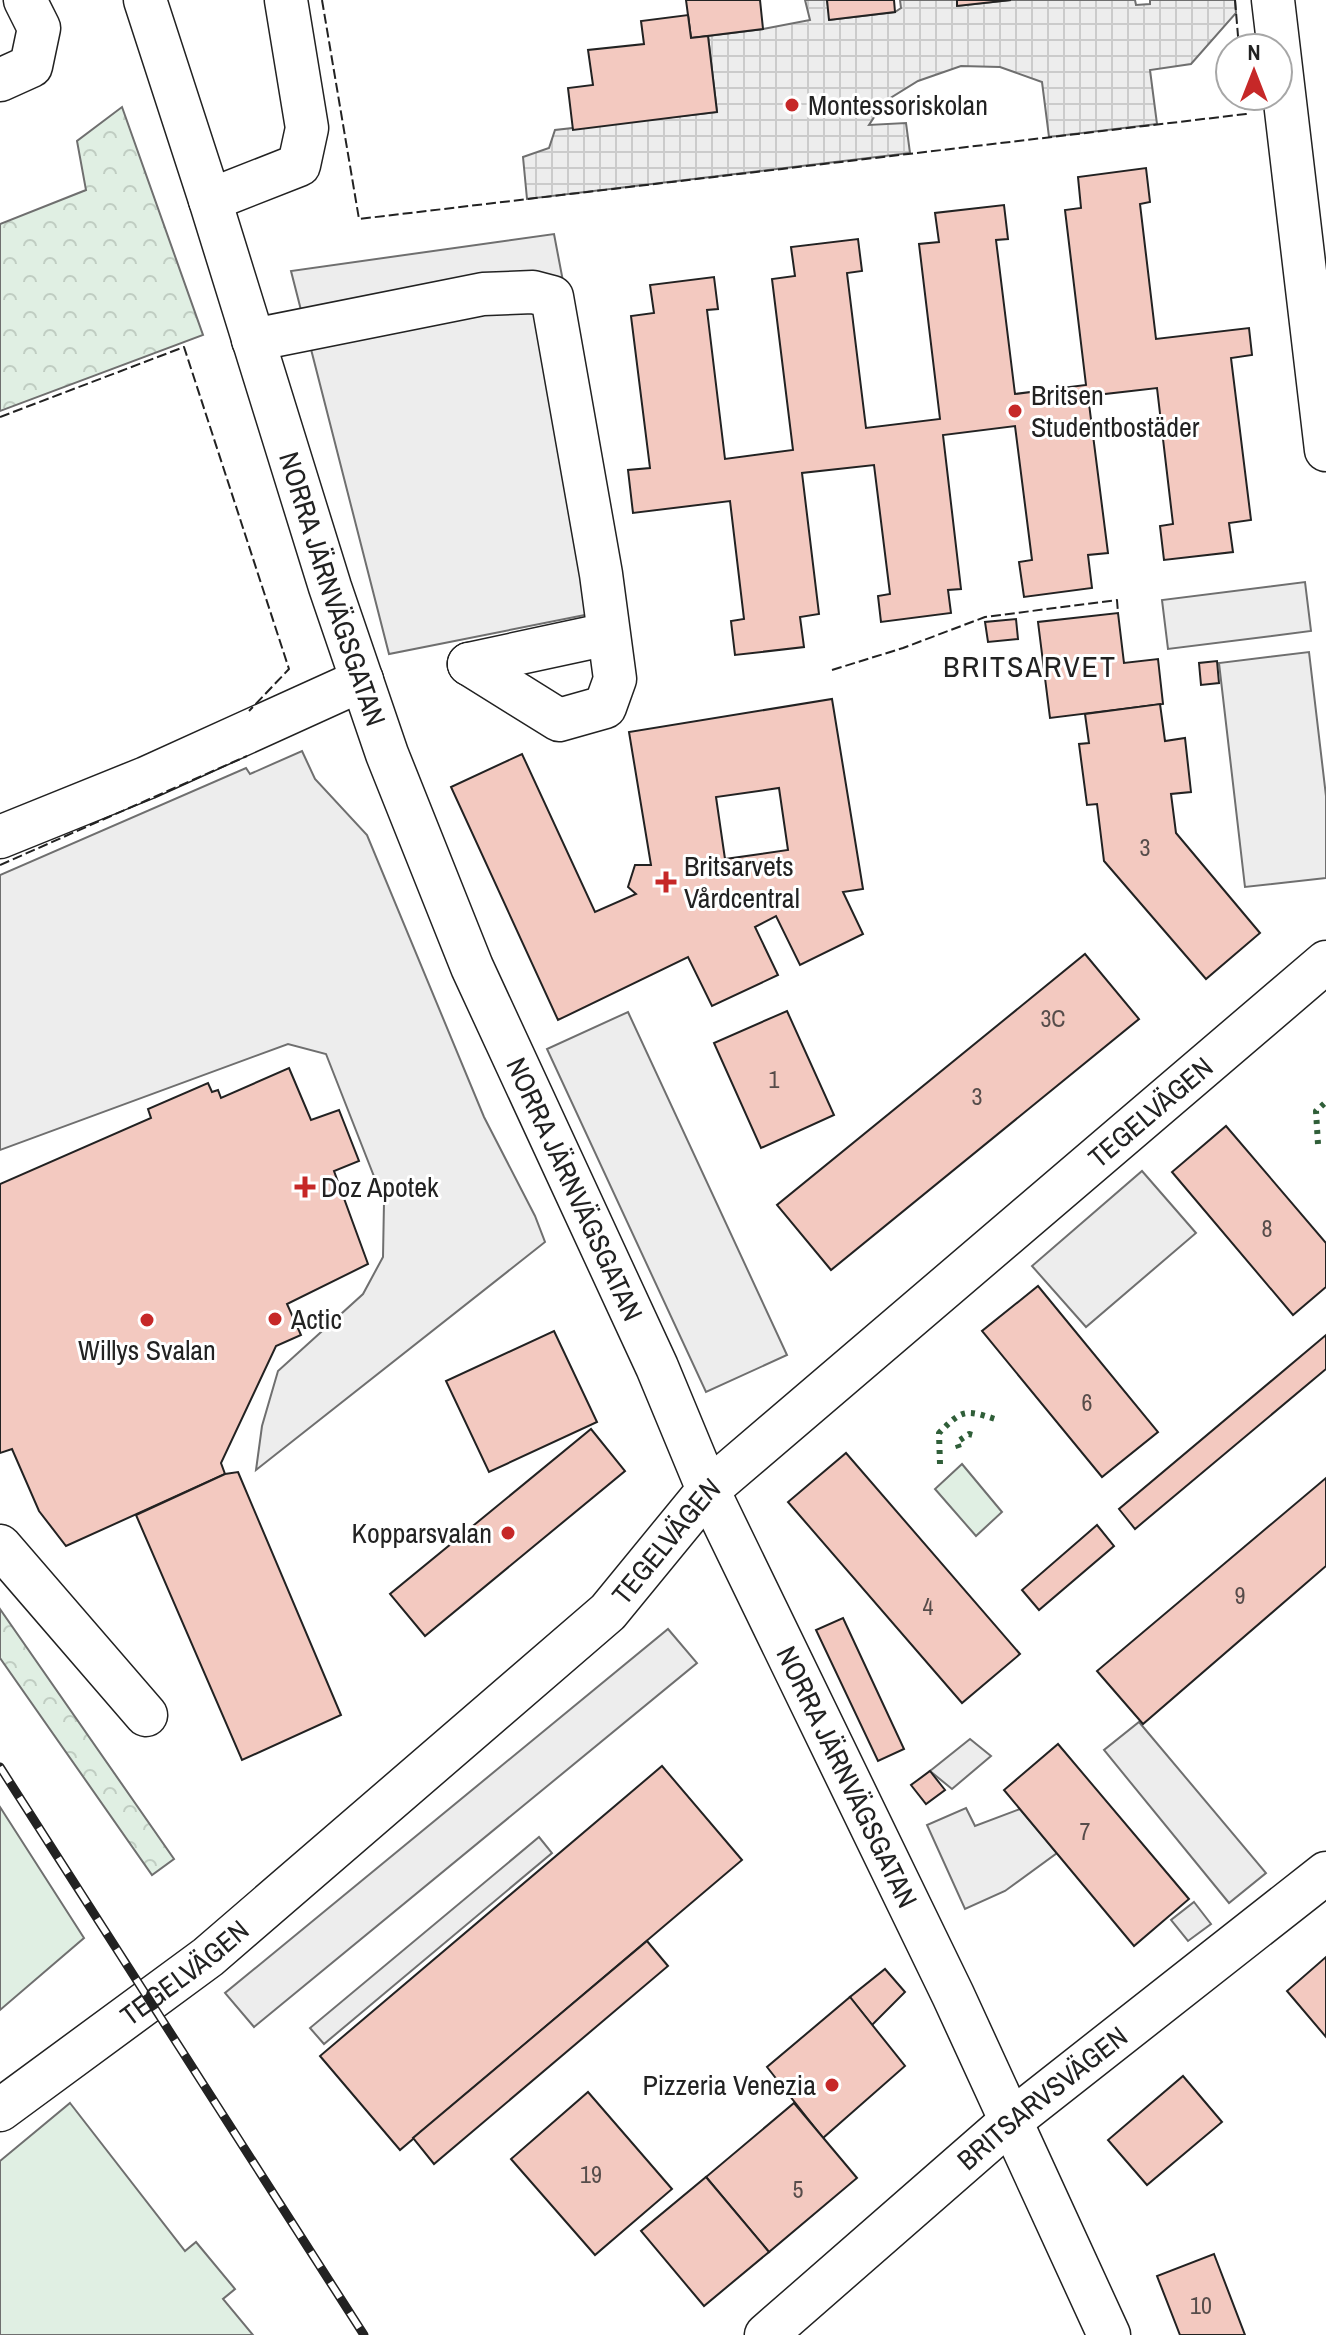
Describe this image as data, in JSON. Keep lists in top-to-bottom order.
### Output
{
  "streets": {
    "street": ["NORRA JÄRNVÄGSGATAN", "TEGELVÄGEN", "BRITSARVSVÄGEN"]
  },
  "crossings": [
    ["NORRA JÄRNVÄGSGATAN", "TEGELVÄGEN"],
    ["NORRA JÄRNVÄGSGATAN", "BRITSARVSVÄGEN"]
  ],
  "districts": ["BRITSARVET"],
  "places": {
    "other": [
      "Montessoriskolan",
      "Britsen Studentbostäder",
      "Actic",
      "Willys Svalan",
      "Kopparsvalan",
      "Pizzeria Venezia"
    ],
    "health": ["Britsarvets Vårdcentral", "Doz Apotek"]
  },
  "house_numbers": [
    "3",
    "3C",
    "1",
    "3",
    "8",
    "6",
    "9",
    "4",
    "7",
    "19",
    "5",
    "10"
  ],
  "north": "top"
}
